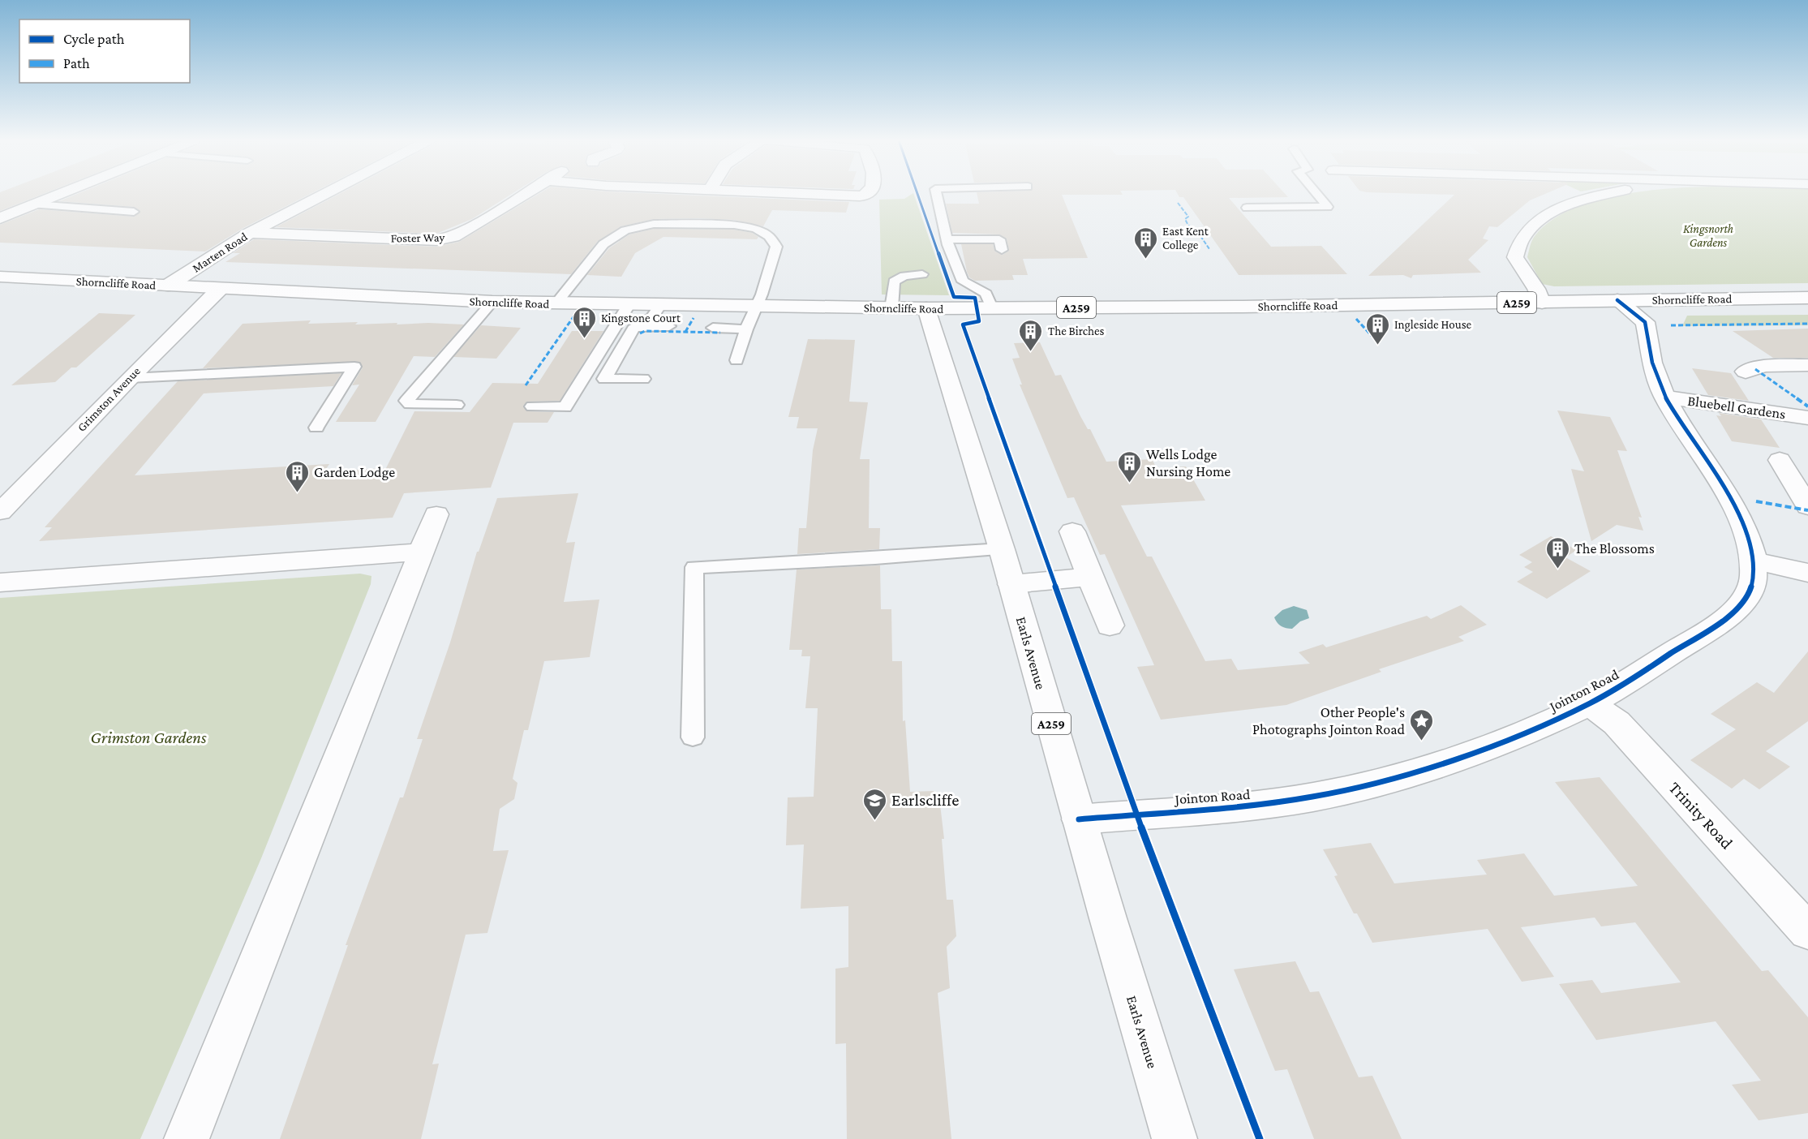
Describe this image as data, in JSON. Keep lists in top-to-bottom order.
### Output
{
  "streets": {
    "main road": [
      "Foster Way",
      "Marten Road",
      "Shorncliffe Road",
      "A259",
      "Grimston Avenue",
      "Bluebell Gardens",
      "Earls Avenue",
      "Jointon Road",
      "Trinity Road"
    ]
  },
  "crossings": [
    ["Foster Way", "Marten Road"],
    ["Marten Road", "Shorncliffe Road"],
    ["Shorncliffe Road", "Grimston Avenue"],
    ["Shorncliffe Road", "Earls Avenue"],
    ["Shorncliffe Road", "Jointon Road"],
    ["Bluebell Gardens", "Jointon Road"],
    ["Earls Avenue", "Jointon Road"],
    ["Jointon Road", "Trinity Road"]
  ],
  "parks": ["Kingsnorth Gardens", "Grimston Gardens"],
  "places": {
    "building": [
      "East Kent College",
      "Kingstone Court",
      "Ingleside House",
      "The Birches",
      "Wells Lodge Nursing Home",
      "Garden Lodge",
      "The Blossoms"
    ],
    "place": ["Other People's Photographs Jointon Road"],
    "school or university": ["Earlscliffe"]
  },
  "legend": ["Cycle path", "Path"]
}
